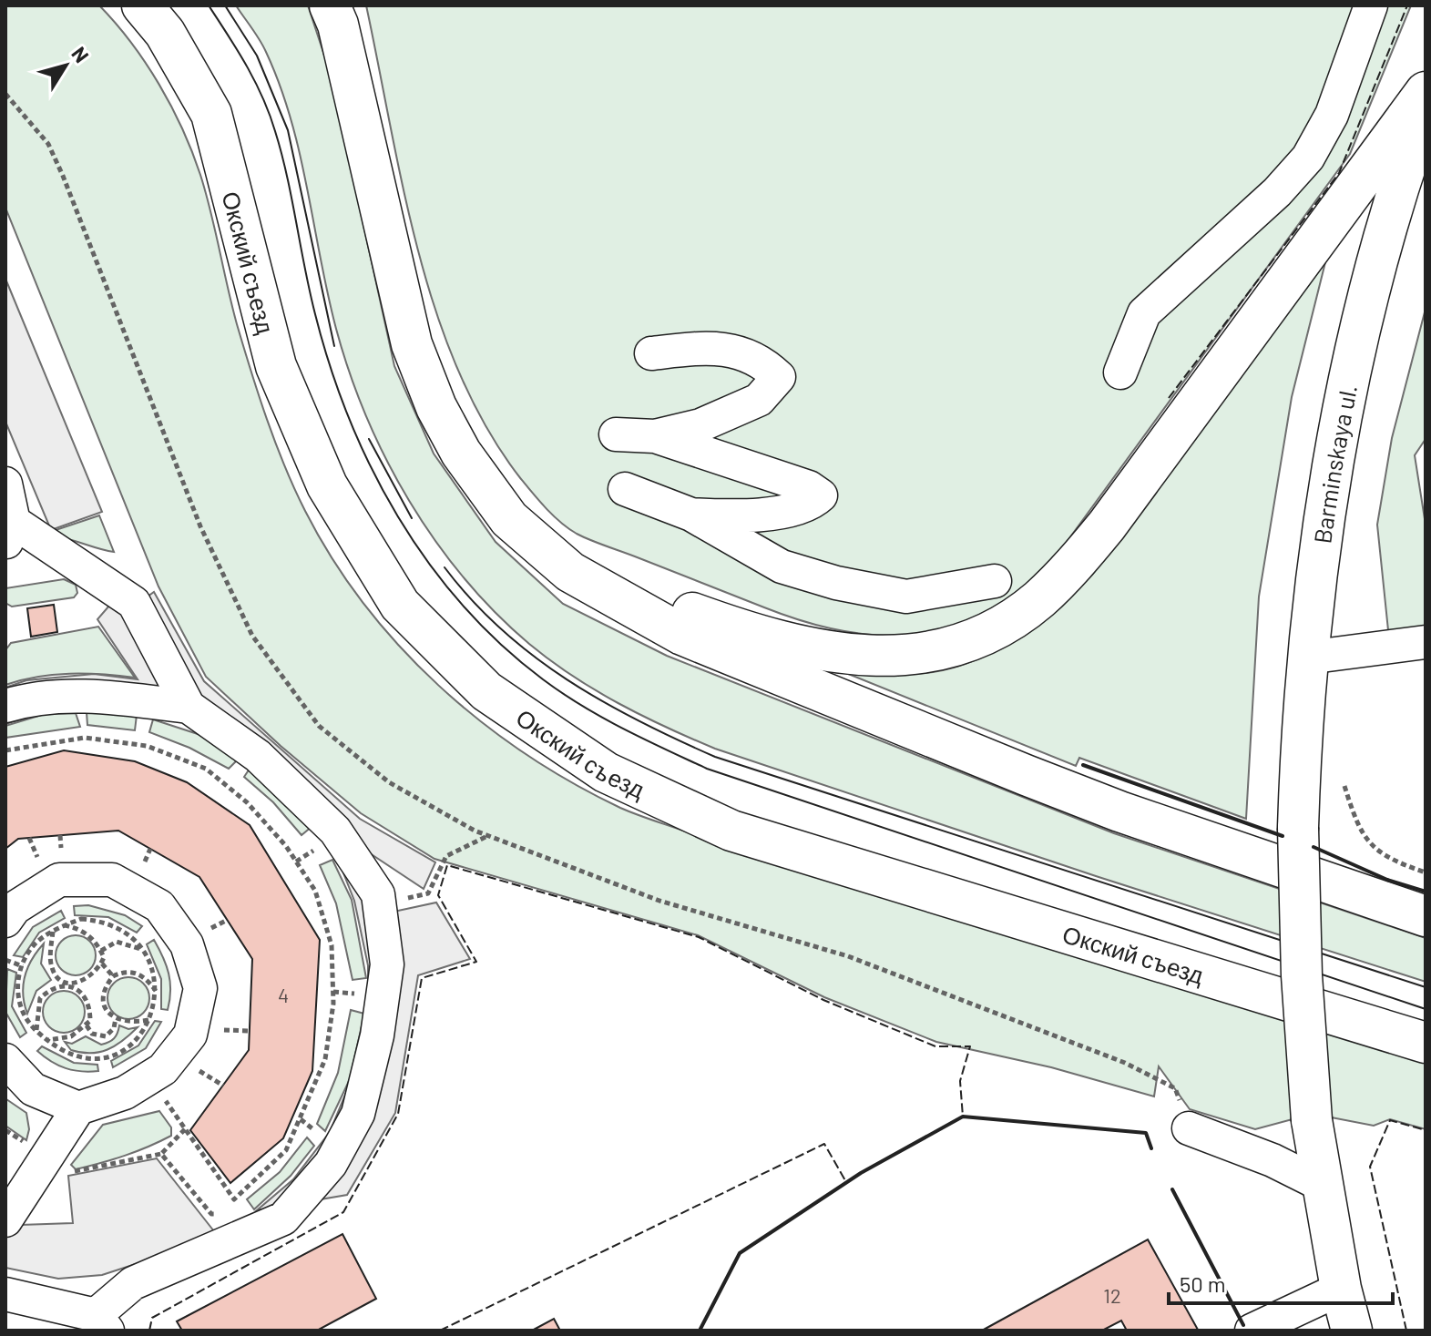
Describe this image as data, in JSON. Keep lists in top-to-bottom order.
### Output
{
  "streets": {
    "main road": ["Окский съезд", "Barminskaya ul."]
  },
  "house_numbers": ["4", "12"],
  "scale_bar": "50 m",
  "north": "top right"
}
